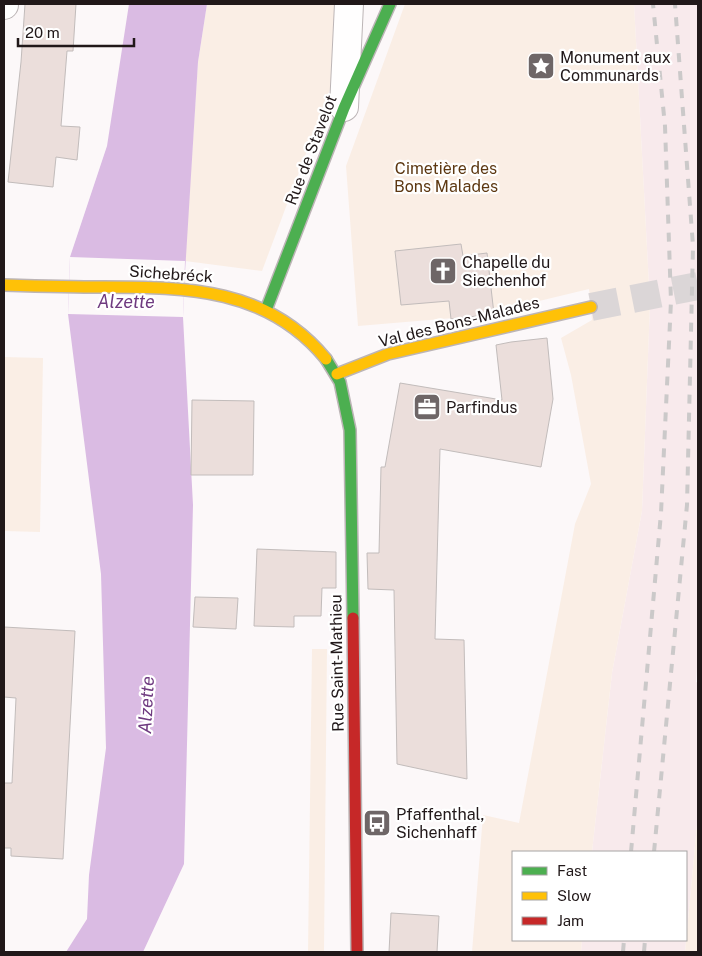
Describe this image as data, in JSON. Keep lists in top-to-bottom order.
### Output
{
  "streets": {
    "main road": [
      "Rue de Stavelot",
      "Sichebréck",
      "Val des Bons-Malades",
      "Rue Saint-Mathieu"
    ]
  },
  "crossings": [
    ["Rue de Stavelot", "Sichebréck"],
    ["Sichebréck", "Val des Bons-Malades"],
    ["Sichebréck", "Rue Saint-Mathieu"],
    ["Val des Bons-Malades", "Rue Saint-Mathieu"]
  ],
  "water": ["Alzette"],
  "parks": ["Cimetière des Bons Malades"],
  "places": {
    "place": ["Monument aux Communards"],
    "church": ["Chapelle du Siechenhof"],
    "office": ["Parfindus"],
    "bus stop": ["Pfaffenthal, Sichenhaff"]
  },
  "legend": ["Fast", "Slow", "Jam"],
  "scale_bar": "20 m"
}
